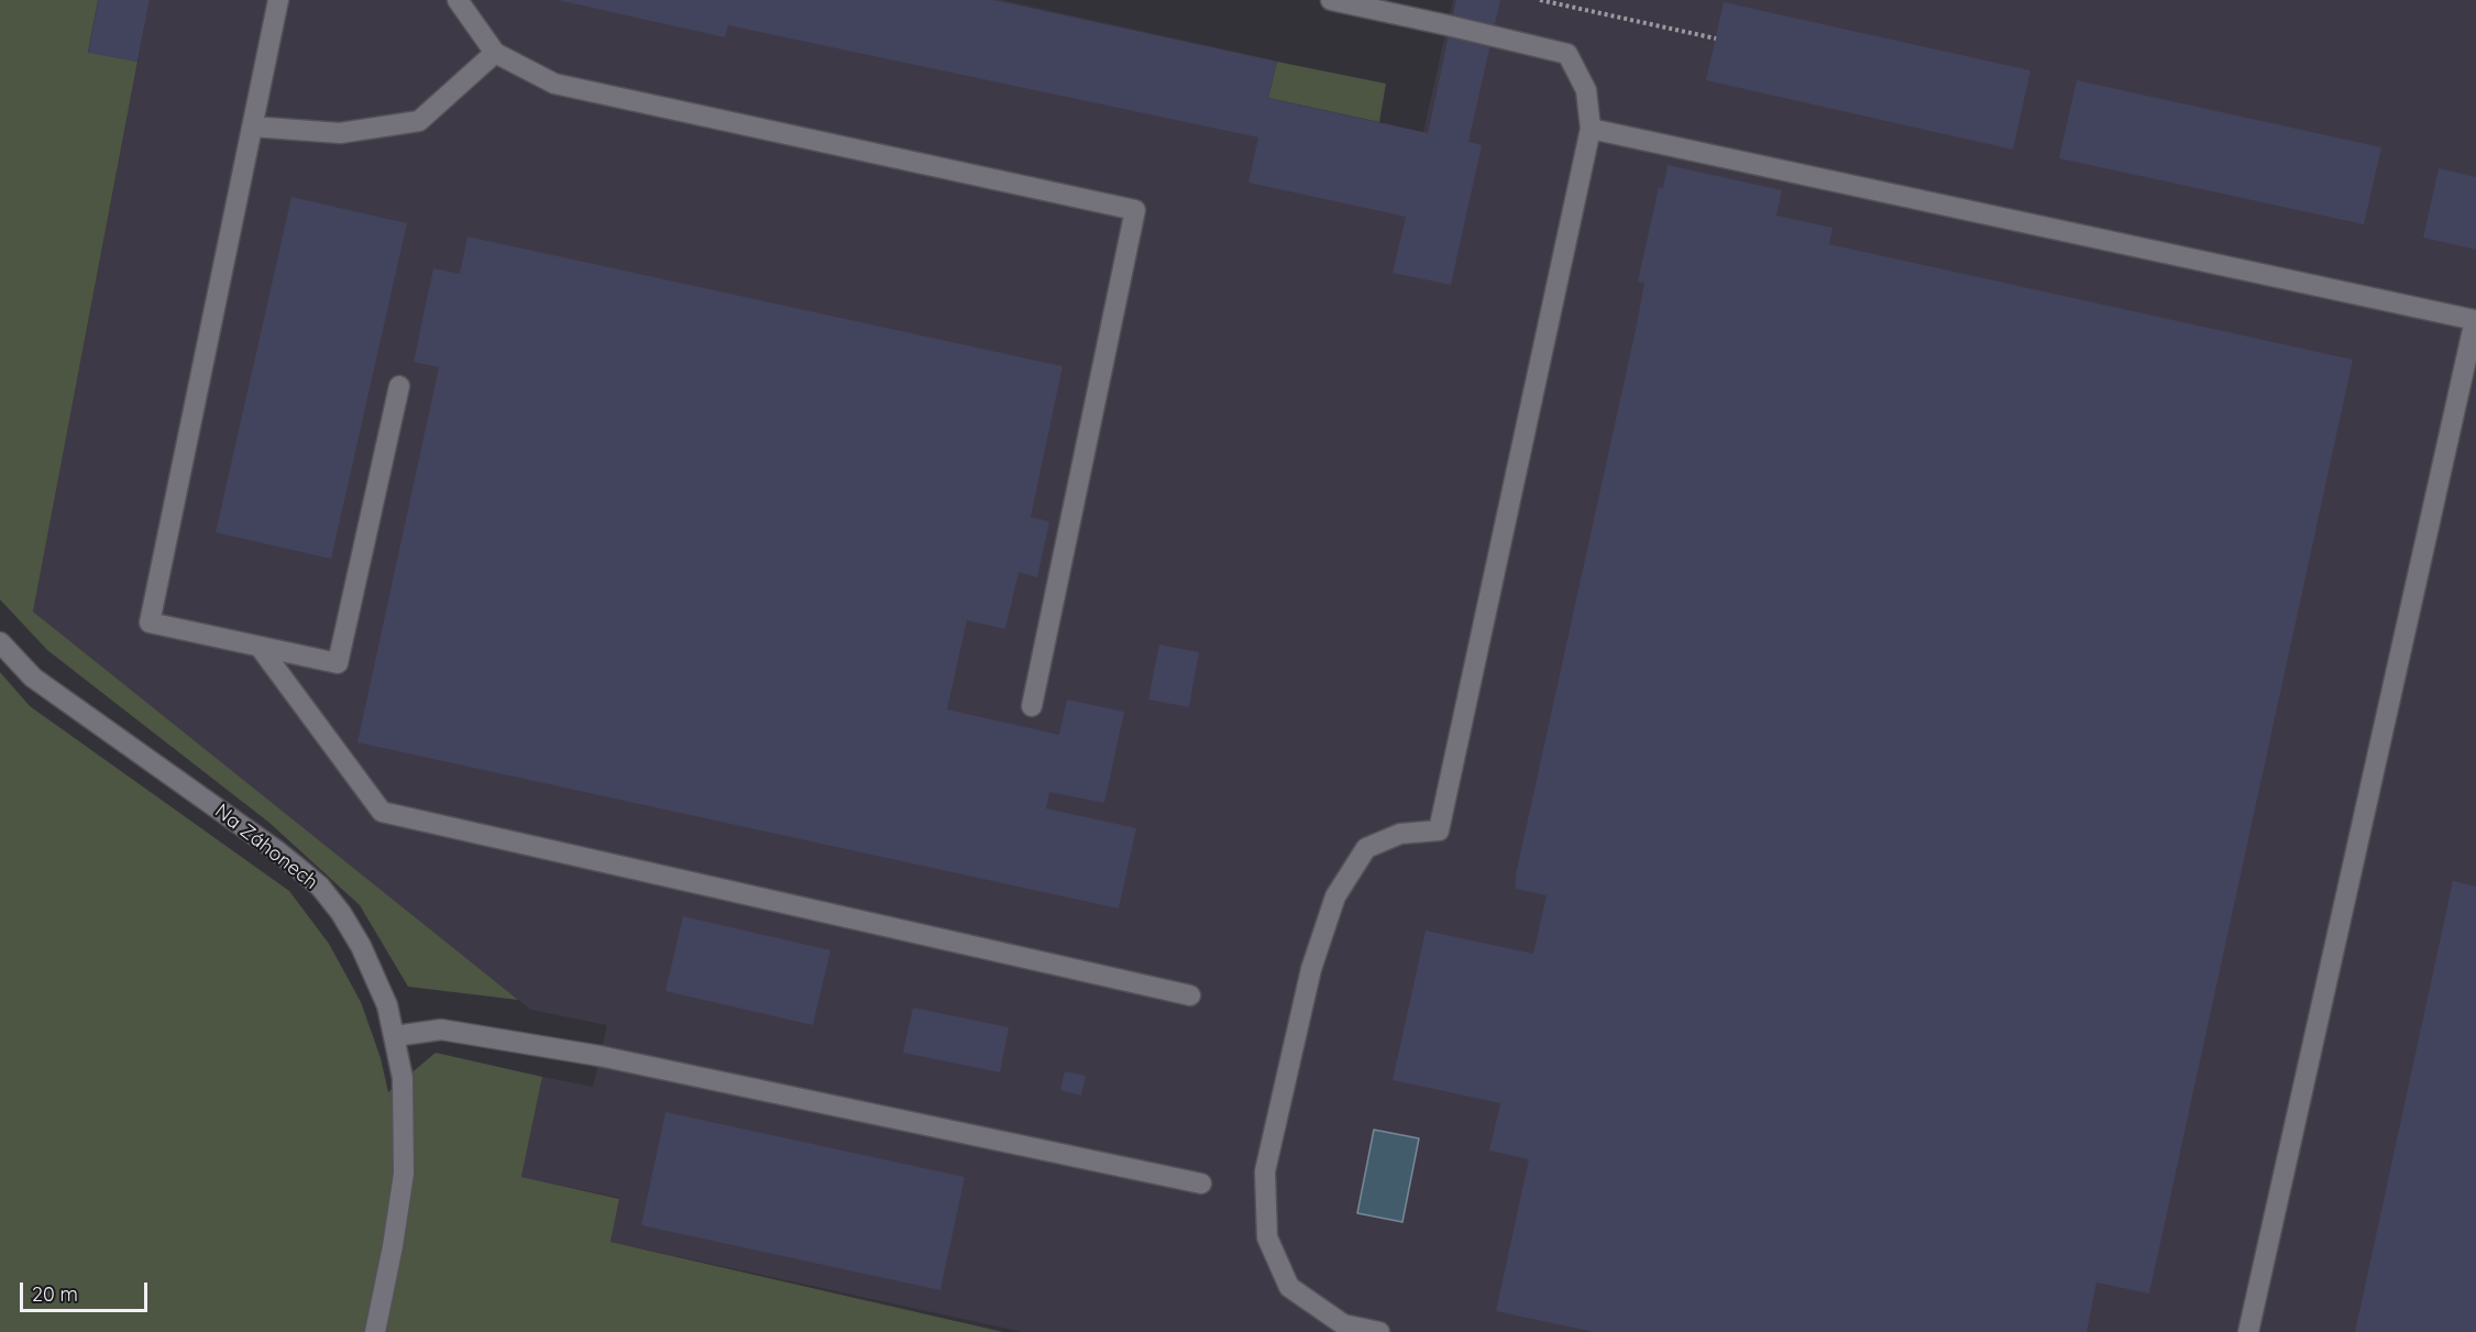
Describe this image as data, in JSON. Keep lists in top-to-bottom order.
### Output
{
  "streets": {
    "street": ["Na Záhonech"]
  },
  "scale_bar": "20 m"
}
